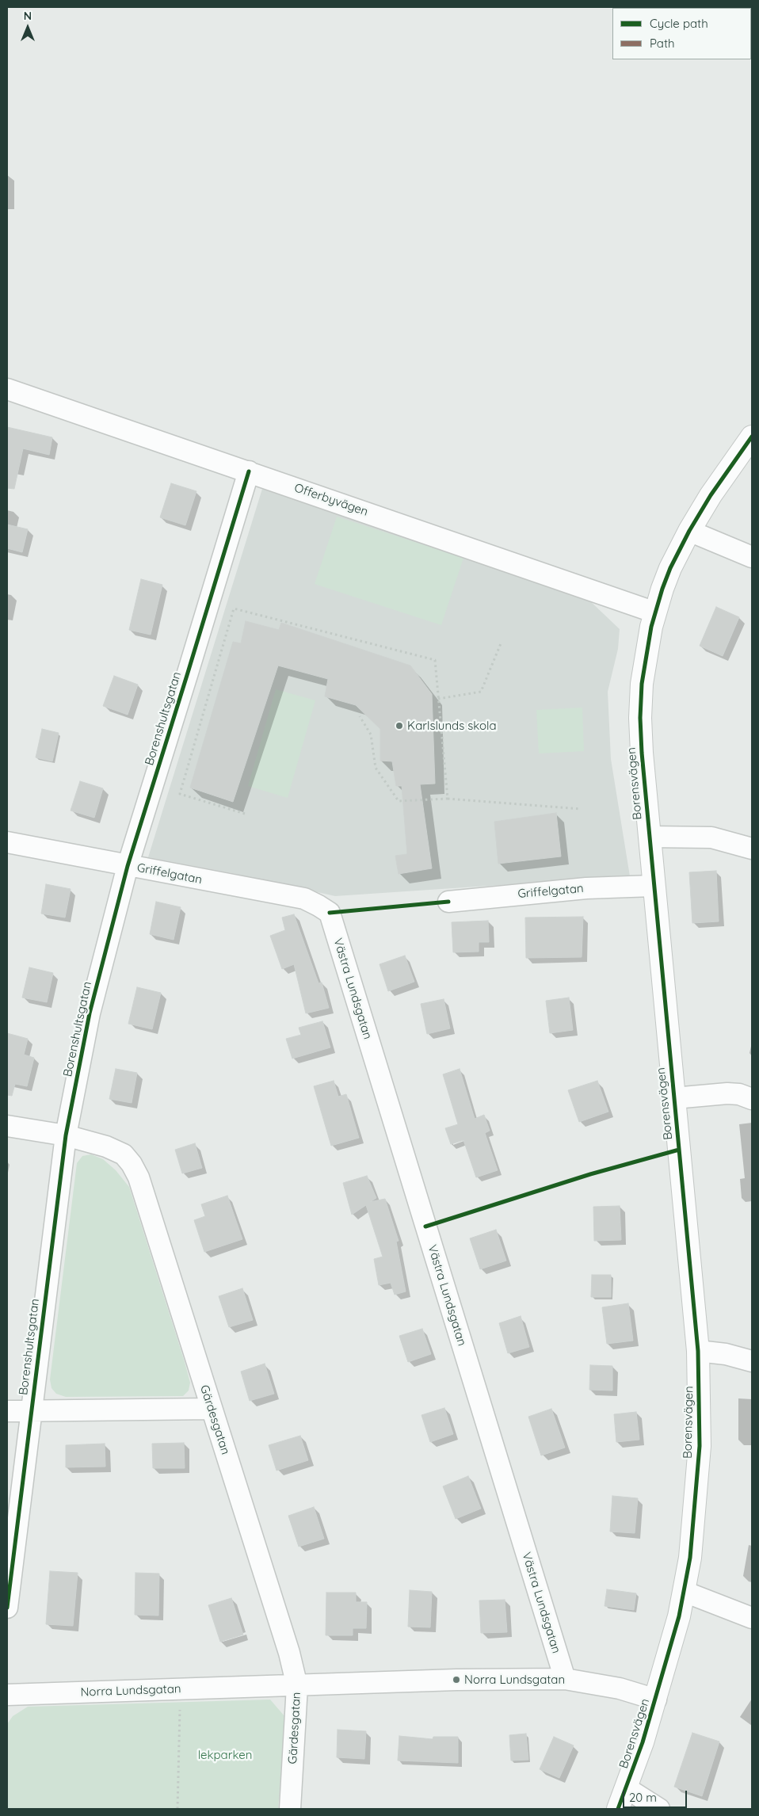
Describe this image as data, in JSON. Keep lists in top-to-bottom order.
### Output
{
  "streets": {
    "street": [
      "Offerbyvägen",
      "Borenshultsgatan",
      "Borensvägen",
      "Griffelgatan",
      "Västra Lundsgatan",
      "Gärdesgatan",
      "Norra Lundsgatan"
    ]
  },
  "crossings": [
    ["Offerbyvägen", "Borenshultsgatan"],
    ["Offerbyvägen", "Borensvägen"],
    ["Borenshultsgatan", "Griffelgatan"],
    ["Borenshultsgatan", "Gärdesgatan"],
    ["Borensvägen", "Griffelgatan"],
    ["Borensvägen", "Norra Lundsgatan"],
    ["Griffelgatan", "Västra Lundsgatan"],
    ["Västra Lundsgatan", "Norra Lundsgatan"],
    ["Gärdesgatan", "Norra Lundsgatan"]
  ],
  "parks": ["lekparken"],
  "places": ["Karlslunds skola", "Norra Lundsgatan"],
  "legend": ["Cycle path", "Path"],
  "scale_bar": "20 m",
  "north": "top"
}
